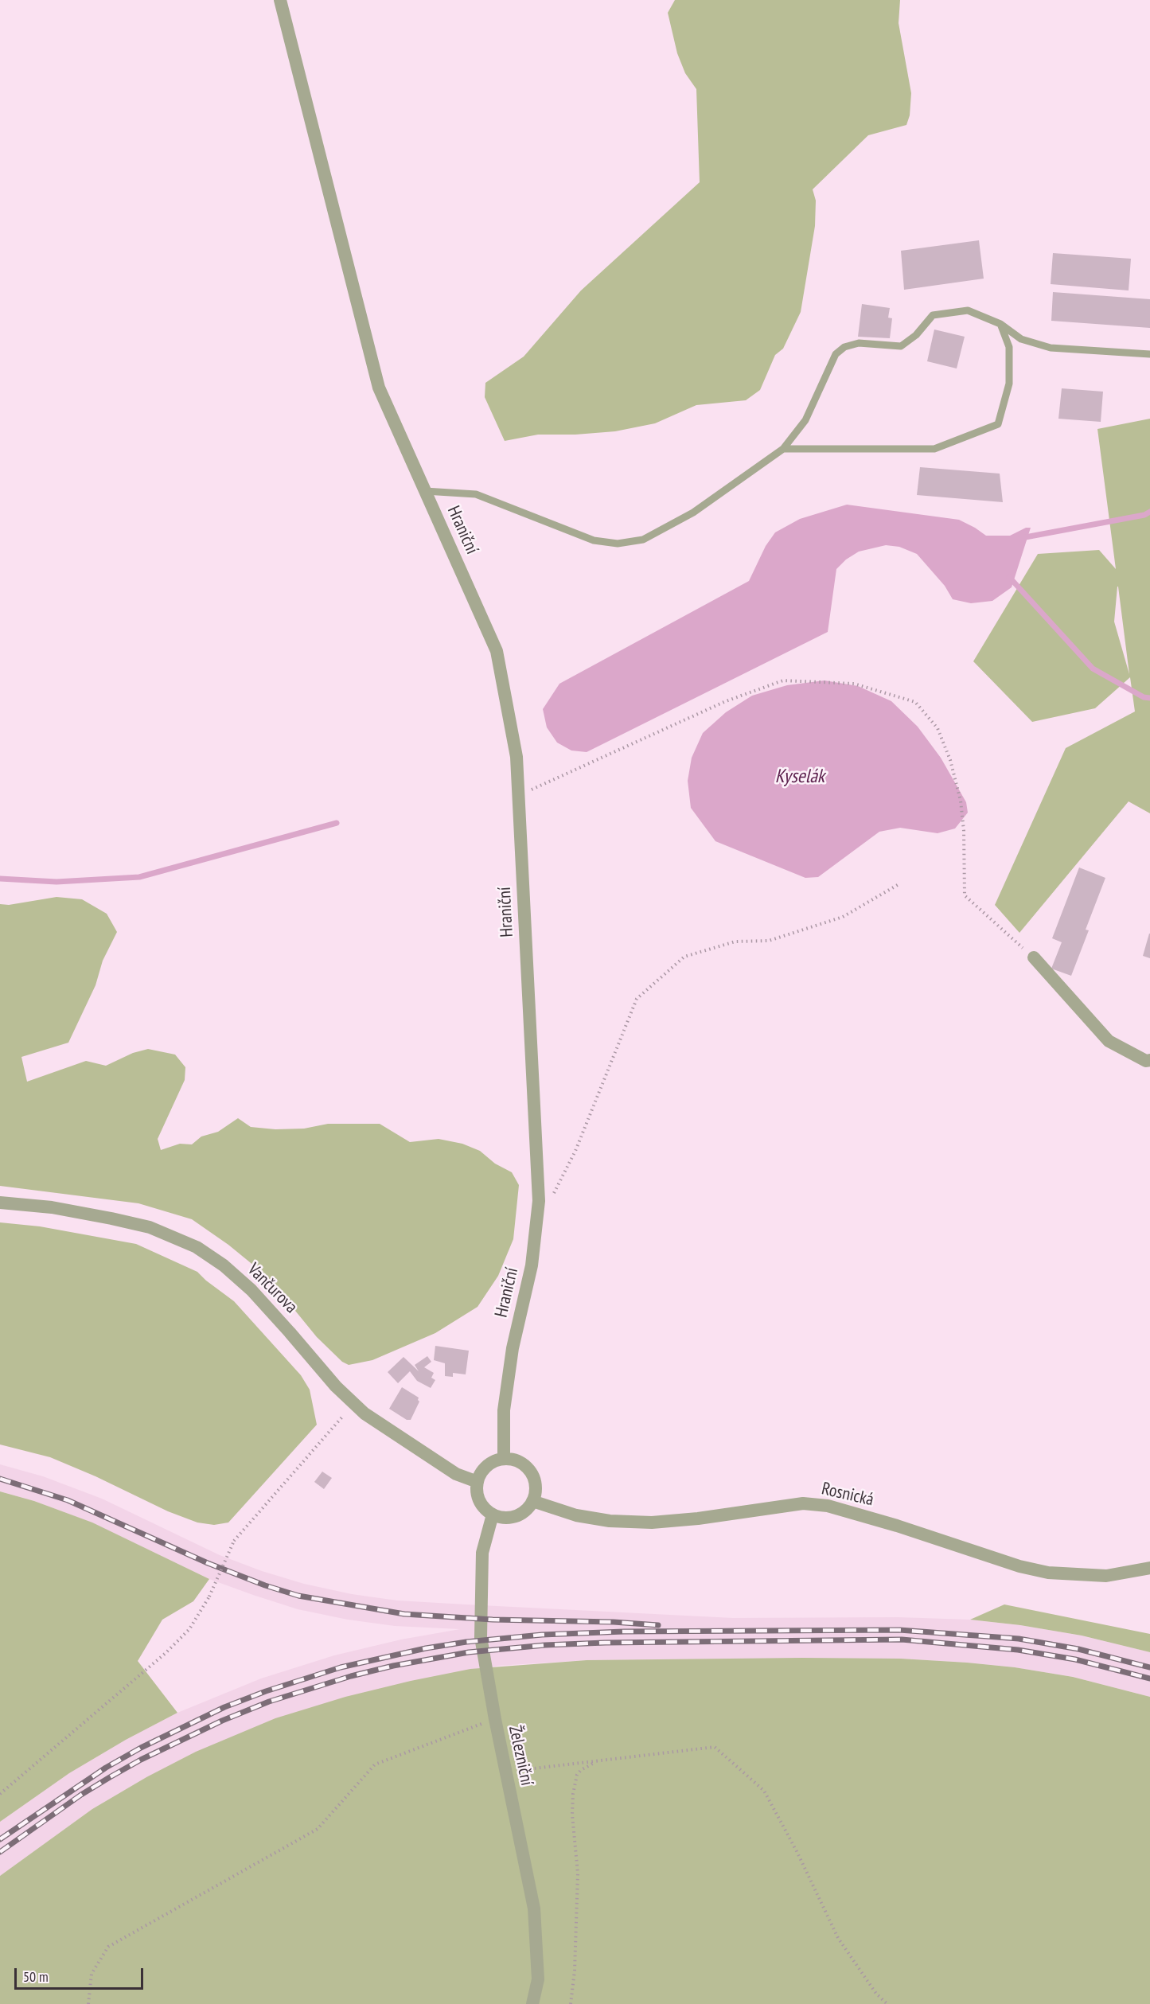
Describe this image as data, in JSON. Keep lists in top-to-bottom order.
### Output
{
  "streets": {
    "street": [
      "Hraniční",
      "Vančurova",
      "Rosnická",
      "Železniční"
    ]
  },
  "crossings": [
    ["Hraniční", "Vančurova"],
    ["Hraniční", "Rosnická"],
    ["Hraniční", "Železniční"],
    ["Vančurova", "Rosnická"],
    ["Vančurova", "Železniční"],
    ["Rosnická", "Železniční"]
  ],
  "water": ["Kyselák"],
  "scale_bar": "50 m"
}
